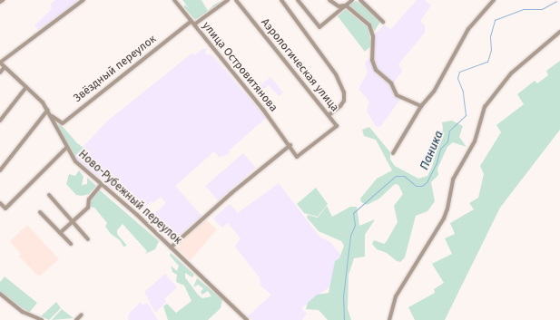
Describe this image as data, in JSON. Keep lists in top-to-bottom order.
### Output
{
  "streets": {
    "street": [
      "Аэрологическая улица",
      "улица Островитянова",
      "Звёздный переулок",
      "Ново-Рубежный переулок"
    ]
  },
  "crossings": [
    ["Аэрологическая улица", "улица Островитянова"],
    ["улица Островитянова", "Звёздный переулок"],
    ["Звёздный переулок", "Ново-Рубежный переулок"]
  ],
  "water": ["Паника"]
}
